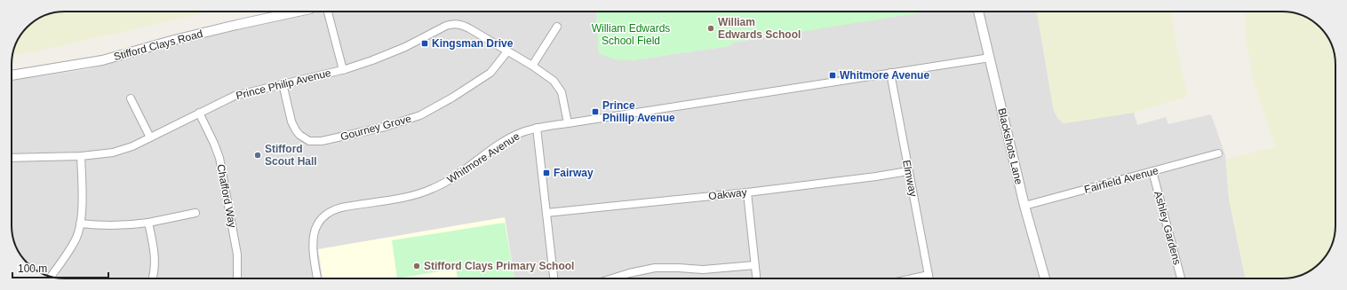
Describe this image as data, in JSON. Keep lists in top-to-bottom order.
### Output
{
  "streets": {
    "street": [
      "Stifford Clays Road",
      "Prince Philip Avenue",
      "Gourney Grove",
      "Blackshots Lane",
      "Whitmore Avenue",
      "Elmway",
      "Fairfield Avenue",
      "Oakway",
      "Chafford Way",
      "Ashley Gardens"
    ]
  },
  "crossings": [
    ["Prince Philip Avenue", "Gourney Grove"],
    ["Prince Philip Avenue", "Whitmore Avenue"],
    ["Prince Philip Avenue", "Chafford Way"],
    ["Blackshots Lane", "Whitmore Avenue"],
    ["Blackshots Lane", "Fairfield Avenue"],
    ["Whitmore Avenue", "Elmway"],
    ["Elmway", "Oakway"],
    ["Fairfield Avenue", "Ashley Gardens"]
  ],
  "parks": ["William Edwards School Field"],
  "places": {
    "other": ["William Edwards School", "Stifford Scout Hall", "Stifford Clays Primary School"],
    "transit": [
      "Kingsman Drive",
      "Whitmore Avenue",
      "Prince Phillip Avenue",
      "Fairway"
    ]
  },
  "scale_bar": "100 m"
}
